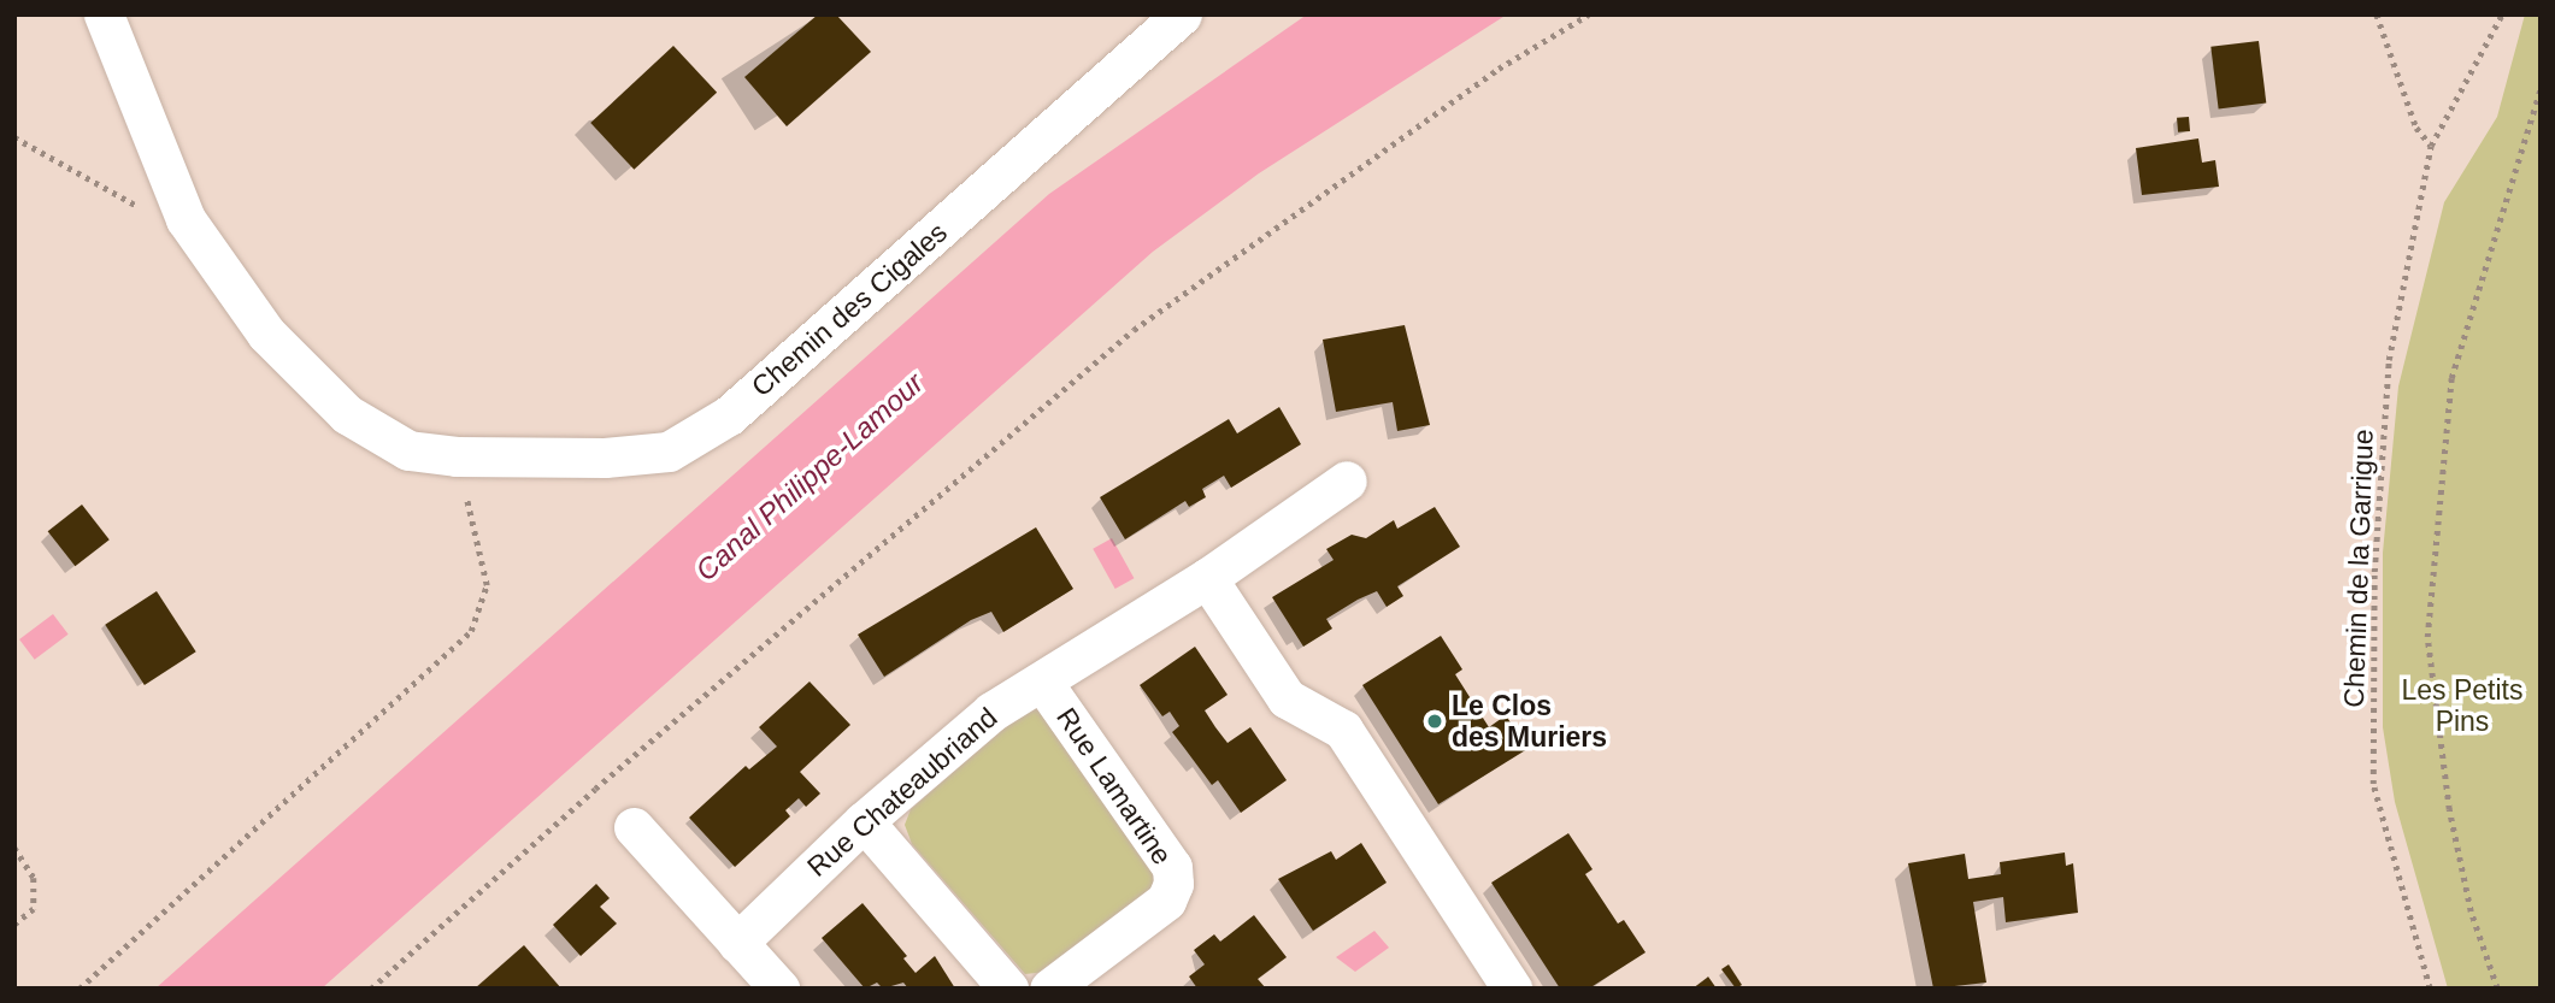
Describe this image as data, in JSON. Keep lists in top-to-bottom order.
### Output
{
  "streets": {
    "street": ["Chemin des Cigales", "Rue Lamartine", "Rue Chateaubriand"],
    "path": ["Chemin de la Garrigue"]
  },
  "crossings": [
    ["Rue Lamartine", "Rue Chateaubriand"]
  ],
  "water": ["Canal Philippe-Lamour"],
  "parks": ["Les Petits Pins"],
  "places": ["Le Clos des Muriers"]
}
